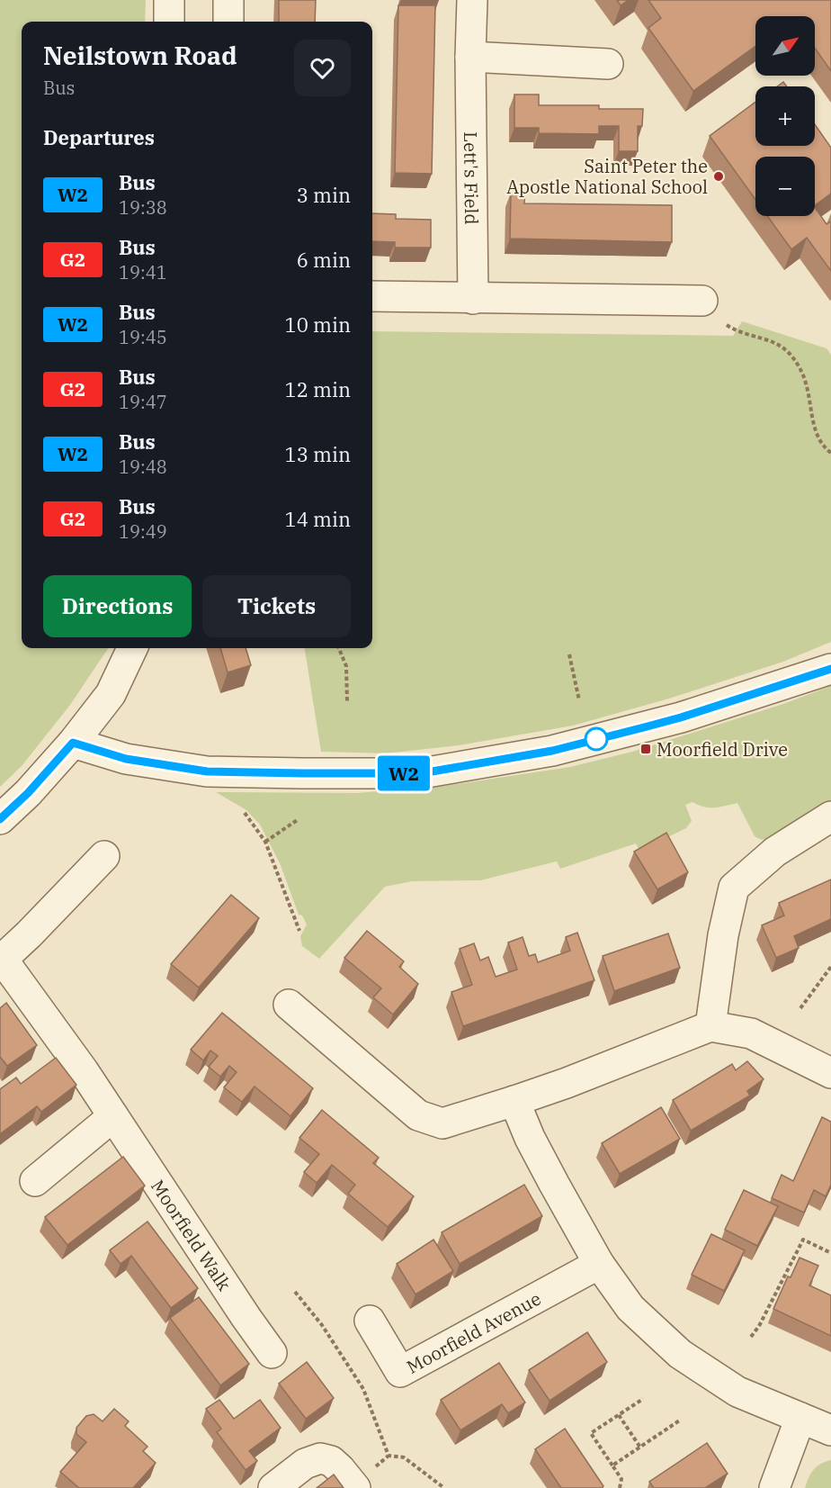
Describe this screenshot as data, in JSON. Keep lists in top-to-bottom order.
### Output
{
  "streets": {
    "street": ["Lett's Field", "Moorfield Walk", "Moorfield Avenue"]
  },
  "places": {
    "other": ["Saint Peter the Apostle National School"],
    "transit": ["Moorfield Drive"]
  },
  "lines": ["bus line W2"],
  "north": "top right",
  "page": {
    "on_map": "W2",
    "map_buttons": ["+", "−"],
    "heading": [
      ["Neilstown Road", "Bus"],
      "Departures"
    ],
    "list": [
      {
        "mark": "W2",
        "name": "Bus",
        "note": "19:38",
        "value": "3 min"
      },
      {
        "mark": "G2",
        "name": "Bus",
        "note": "19:41",
        "value": "6 min"
      },
      {
        "mark": "W2",
        "name": "Bus",
        "note": "19:45",
        "value": "10 min"
      },
      {
        "mark": "G2",
        "name": "Bus",
        "note": "19:47",
        "value": "12 min"
      },
      {
        "mark": "W2",
        "name": "Bus",
        "note": "19:48",
        "value": "13 min"
      },
      {
        "mark": "G2",
        "name": "Bus",
        "note": "19:49",
        "value": "14 min"
      }
    ],
    "buttons": ["Directions", "Tickets"]
  }
}
